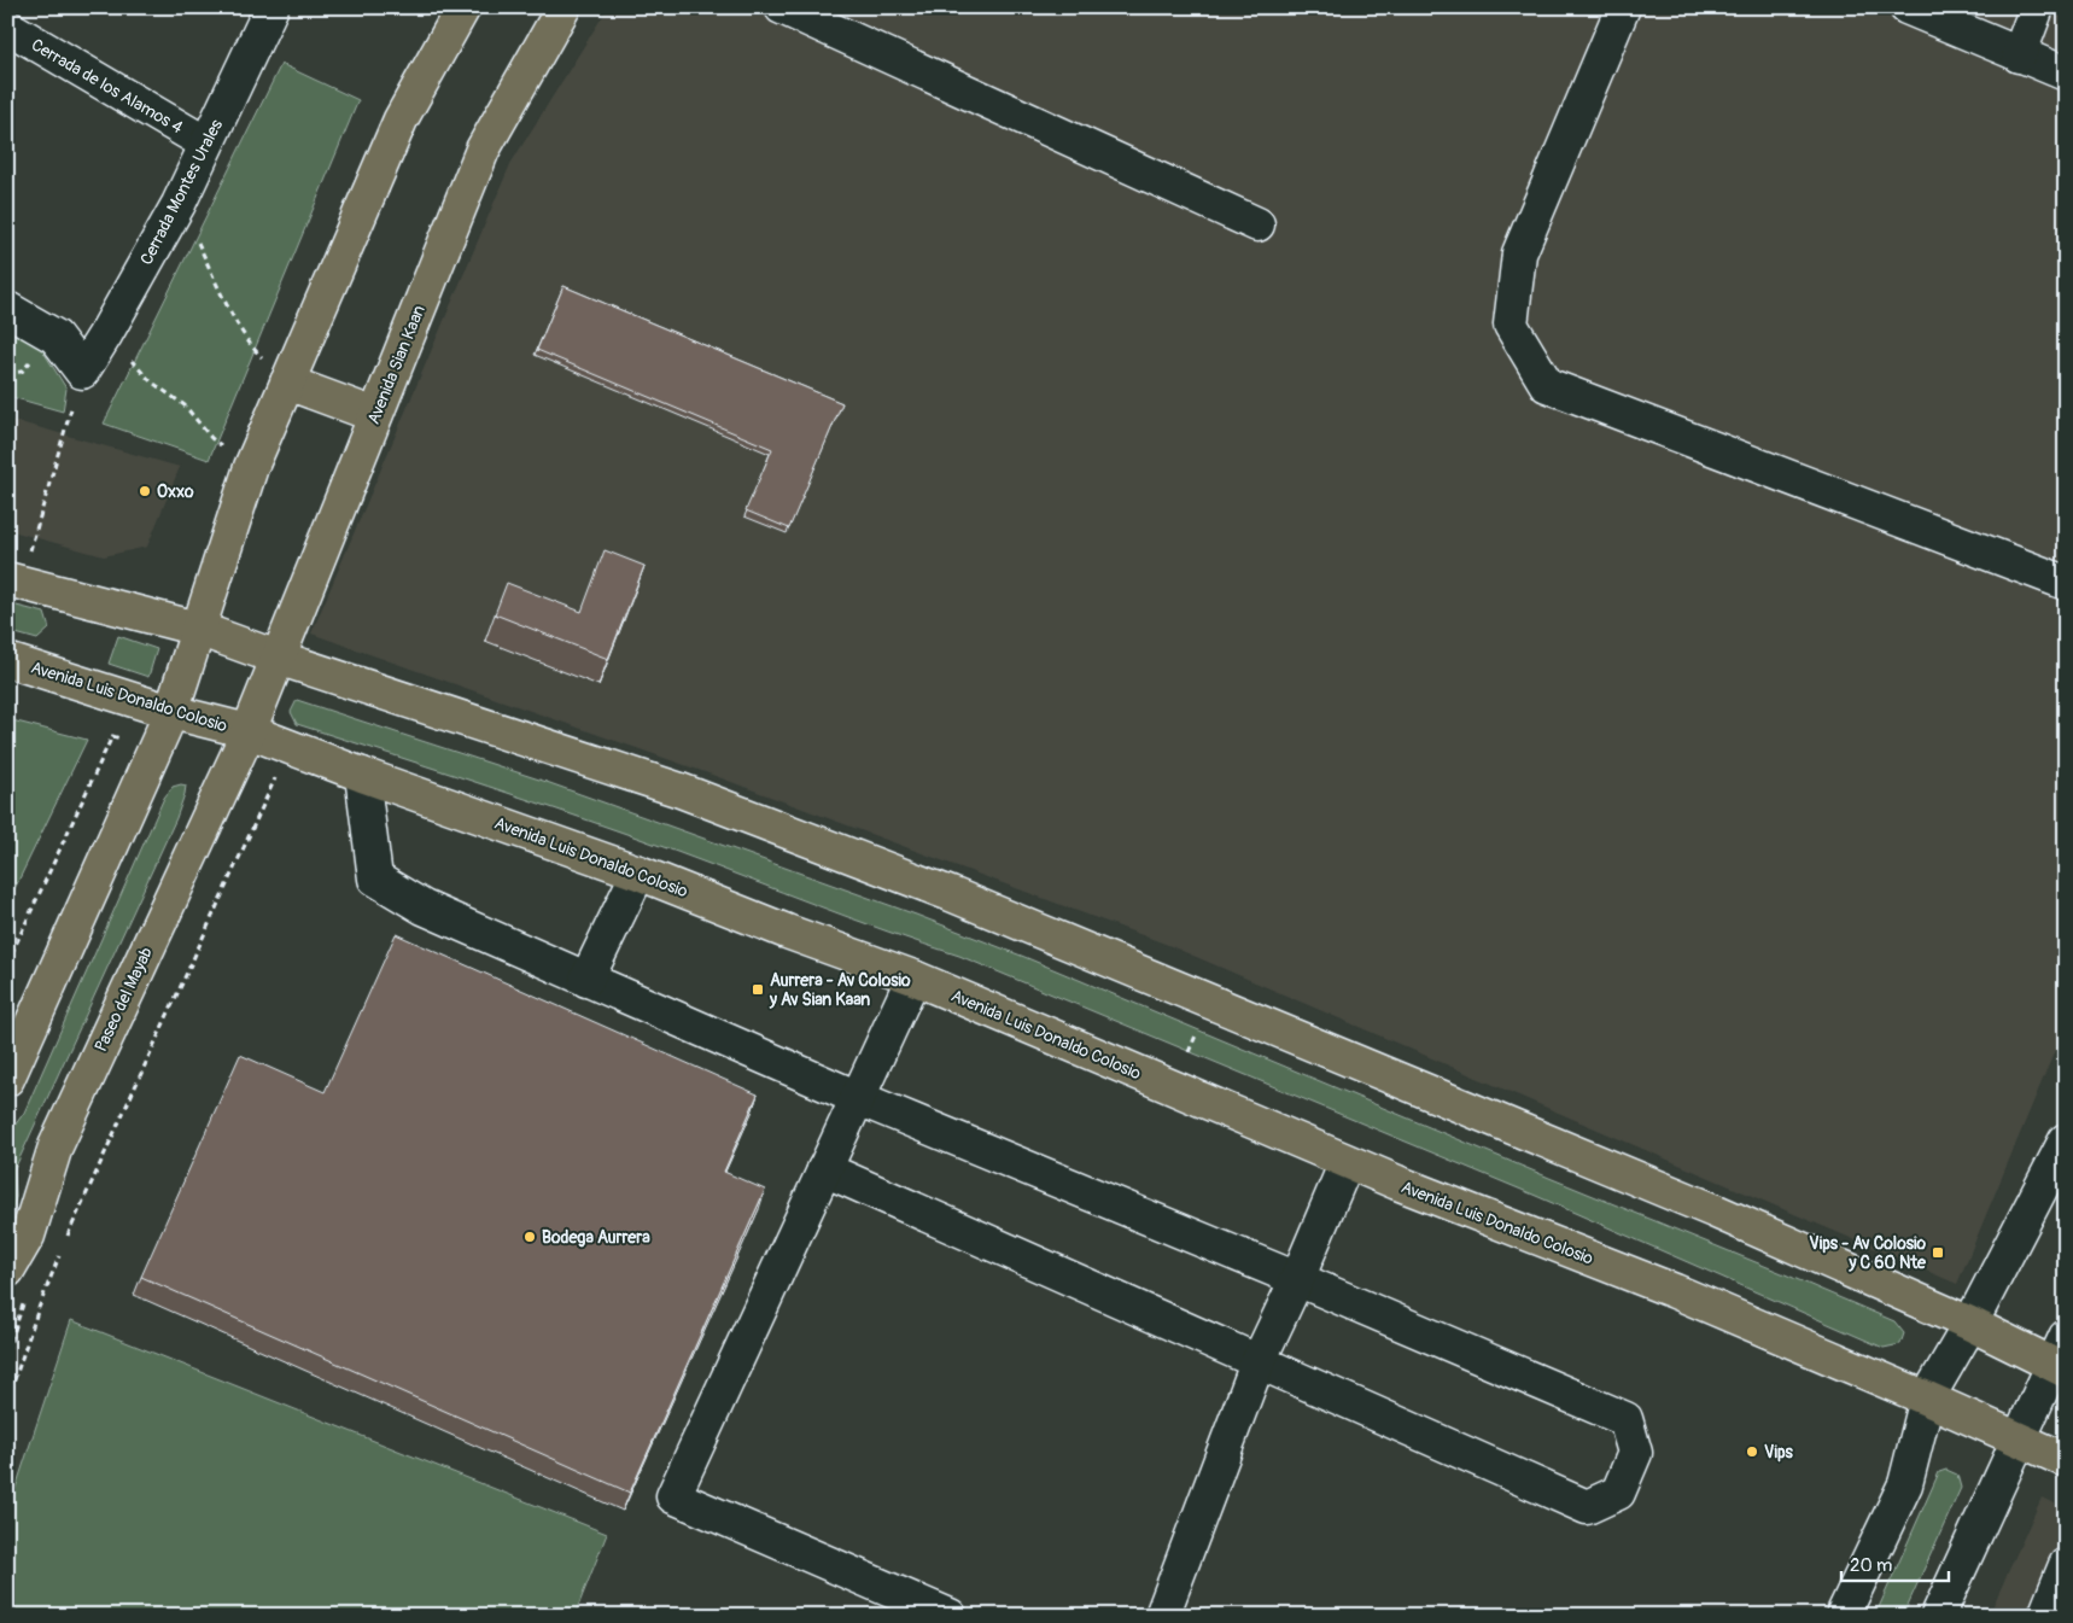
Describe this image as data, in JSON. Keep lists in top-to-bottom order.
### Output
{
  "streets": {
    "main road": ["Avenida Sian Kaan", "Avenida Luis Donaldo Colosio", "Paseo del Mayab"],
    "street": ["Cerrada de los Alamos 4", "Cerrada Montes Urales"]
  },
  "crossings": [
    ["Cerrada de los Alamos 4", "Cerrada Montes Urales"],
    ["Avenida Sian Kaan", "Avenida Luis Donaldo Colosio"],
    ["Avenida Sian Kaan", "Paseo del Mayab"],
    ["Avenida Luis Donaldo Colosio", "Paseo del Mayab"]
  ],
  "places": {
    "other": ["Oxxo", "Bodega Aurrera", "Vips"],
    "transit": ["Aurrera - Av Colosio y Av Sian Kaan", "Vips - Av Colosio y C 60 Nte"]
  },
  "scale_bar": "20 m"
}
